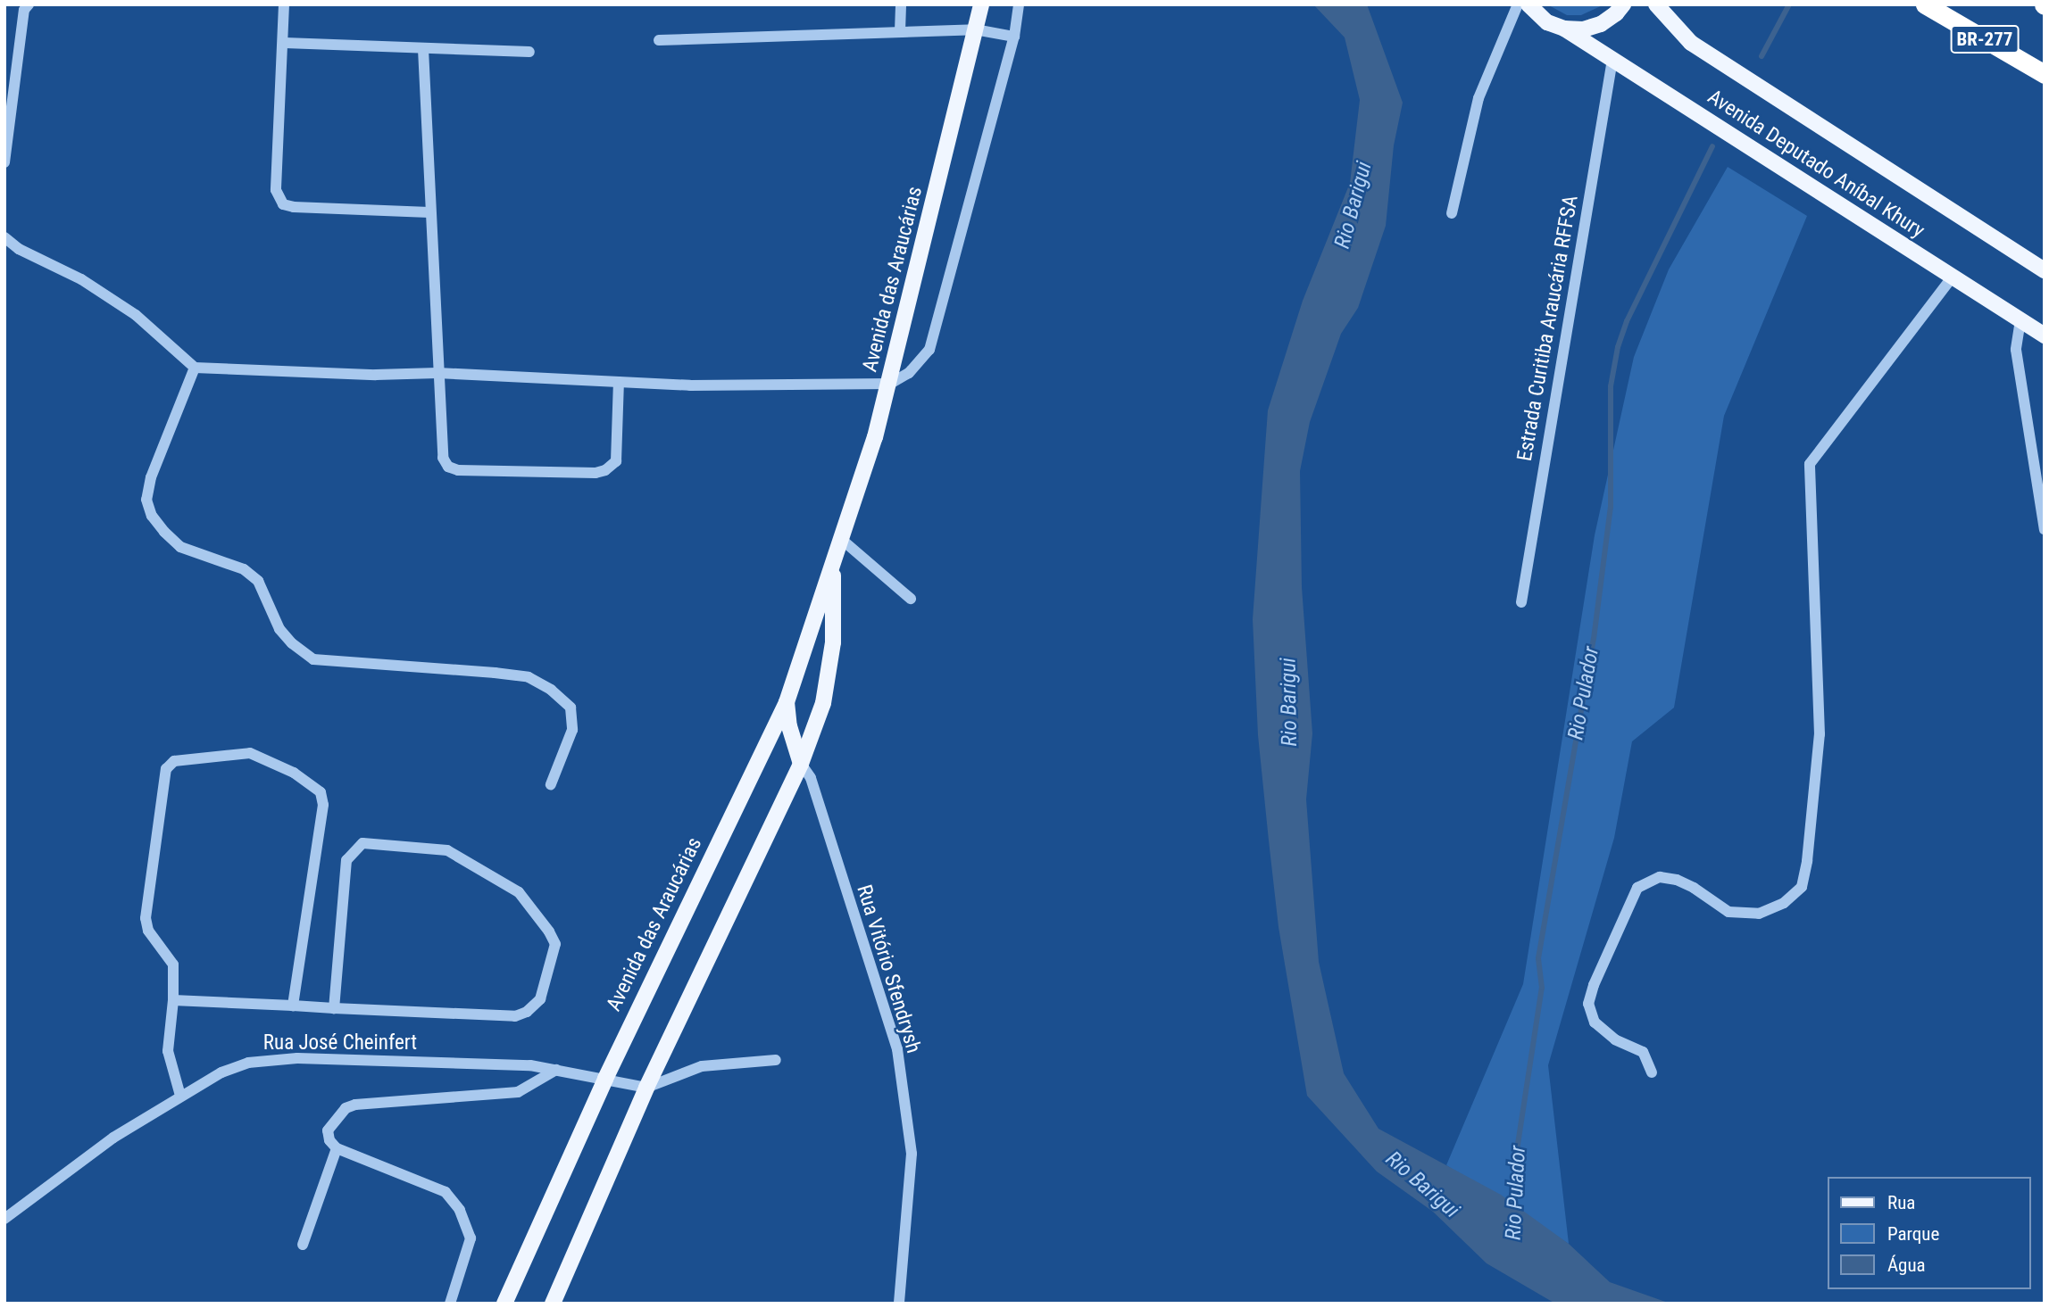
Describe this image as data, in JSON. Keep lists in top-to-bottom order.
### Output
{
  "streets": {
    "highway": ["BR-277"],
    "main road": ["Avenida Deputado Aníbal Khury", "Avenida das Araucárias"],
    "street": ["Estrada Curitiba Araucária RFFSA", "Rua Vitório Sfendrysh", "Rua José Cheinfert"]
  },
  "crossings": [
    ["Avenida Deputado Aníbal Khury", "Estrada Curitiba Araucária RFFSA"],
    ["Avenida das Araucárias", "Rua Vitório Sfendrysh"],
    ["Avenida das Araucárias", "Rua José Cheinfert"]
  ],
  "water": ["Rio Barigui", "Rio Pulador"],
  "legend": ["Rua", "Parque", "Água"]
}
